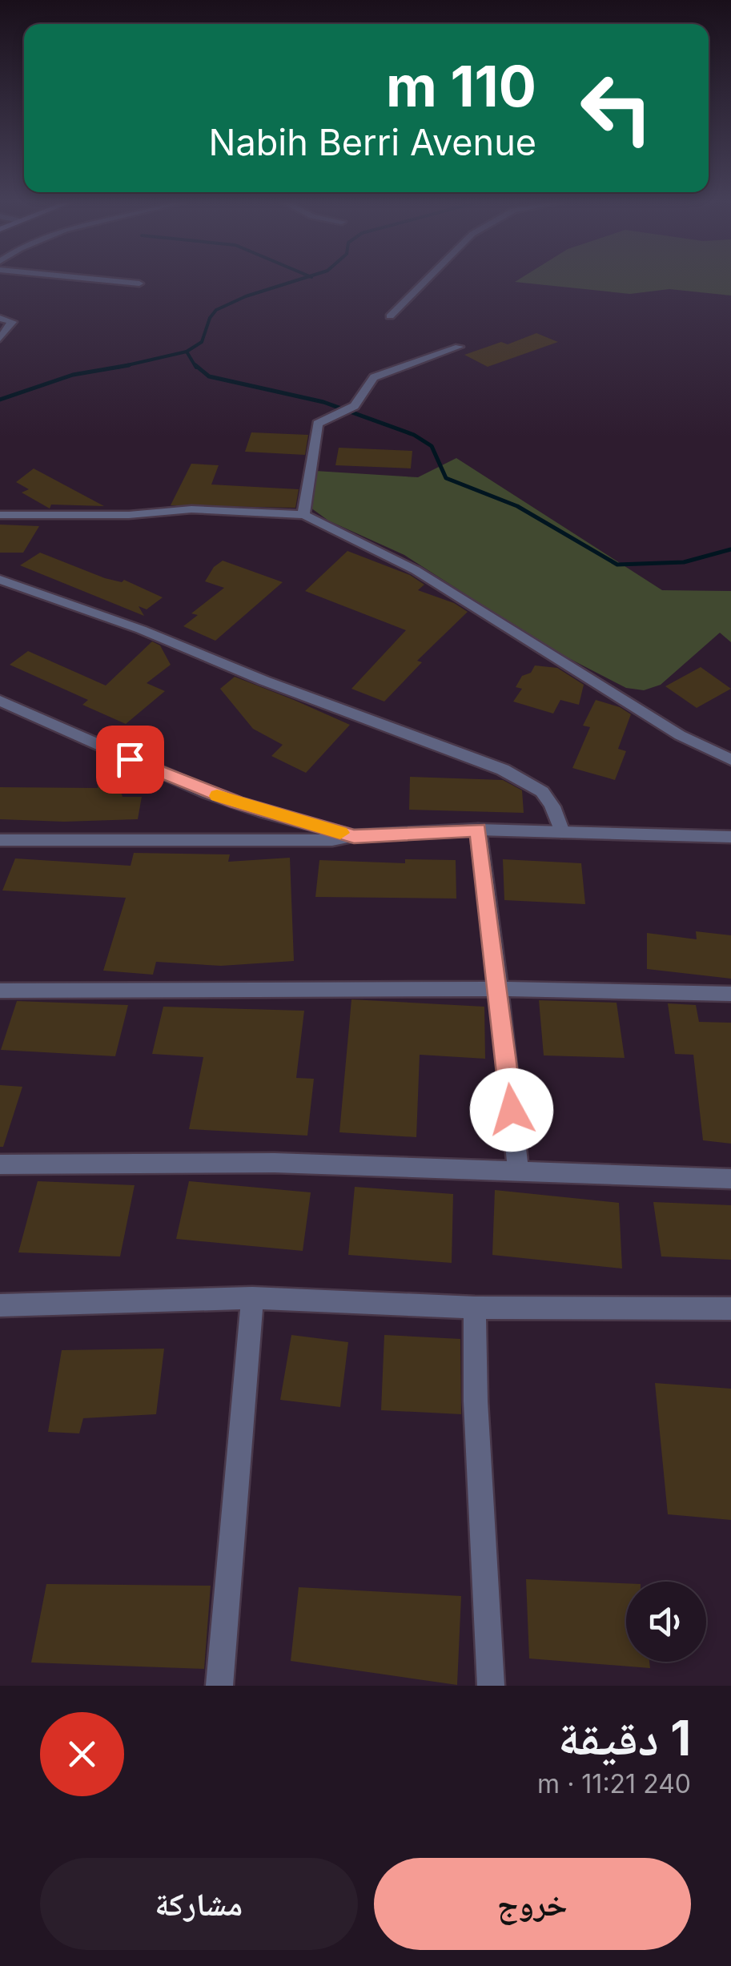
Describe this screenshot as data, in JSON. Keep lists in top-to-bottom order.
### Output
{
  "page": {
    "turn": ["110 m", "Nabih Berri Avenue"],
    "heading": ["1 دقيقة", "240 m · 11:21"],
    "buttons": ["خروج", "مشاركة"]
  }
}
